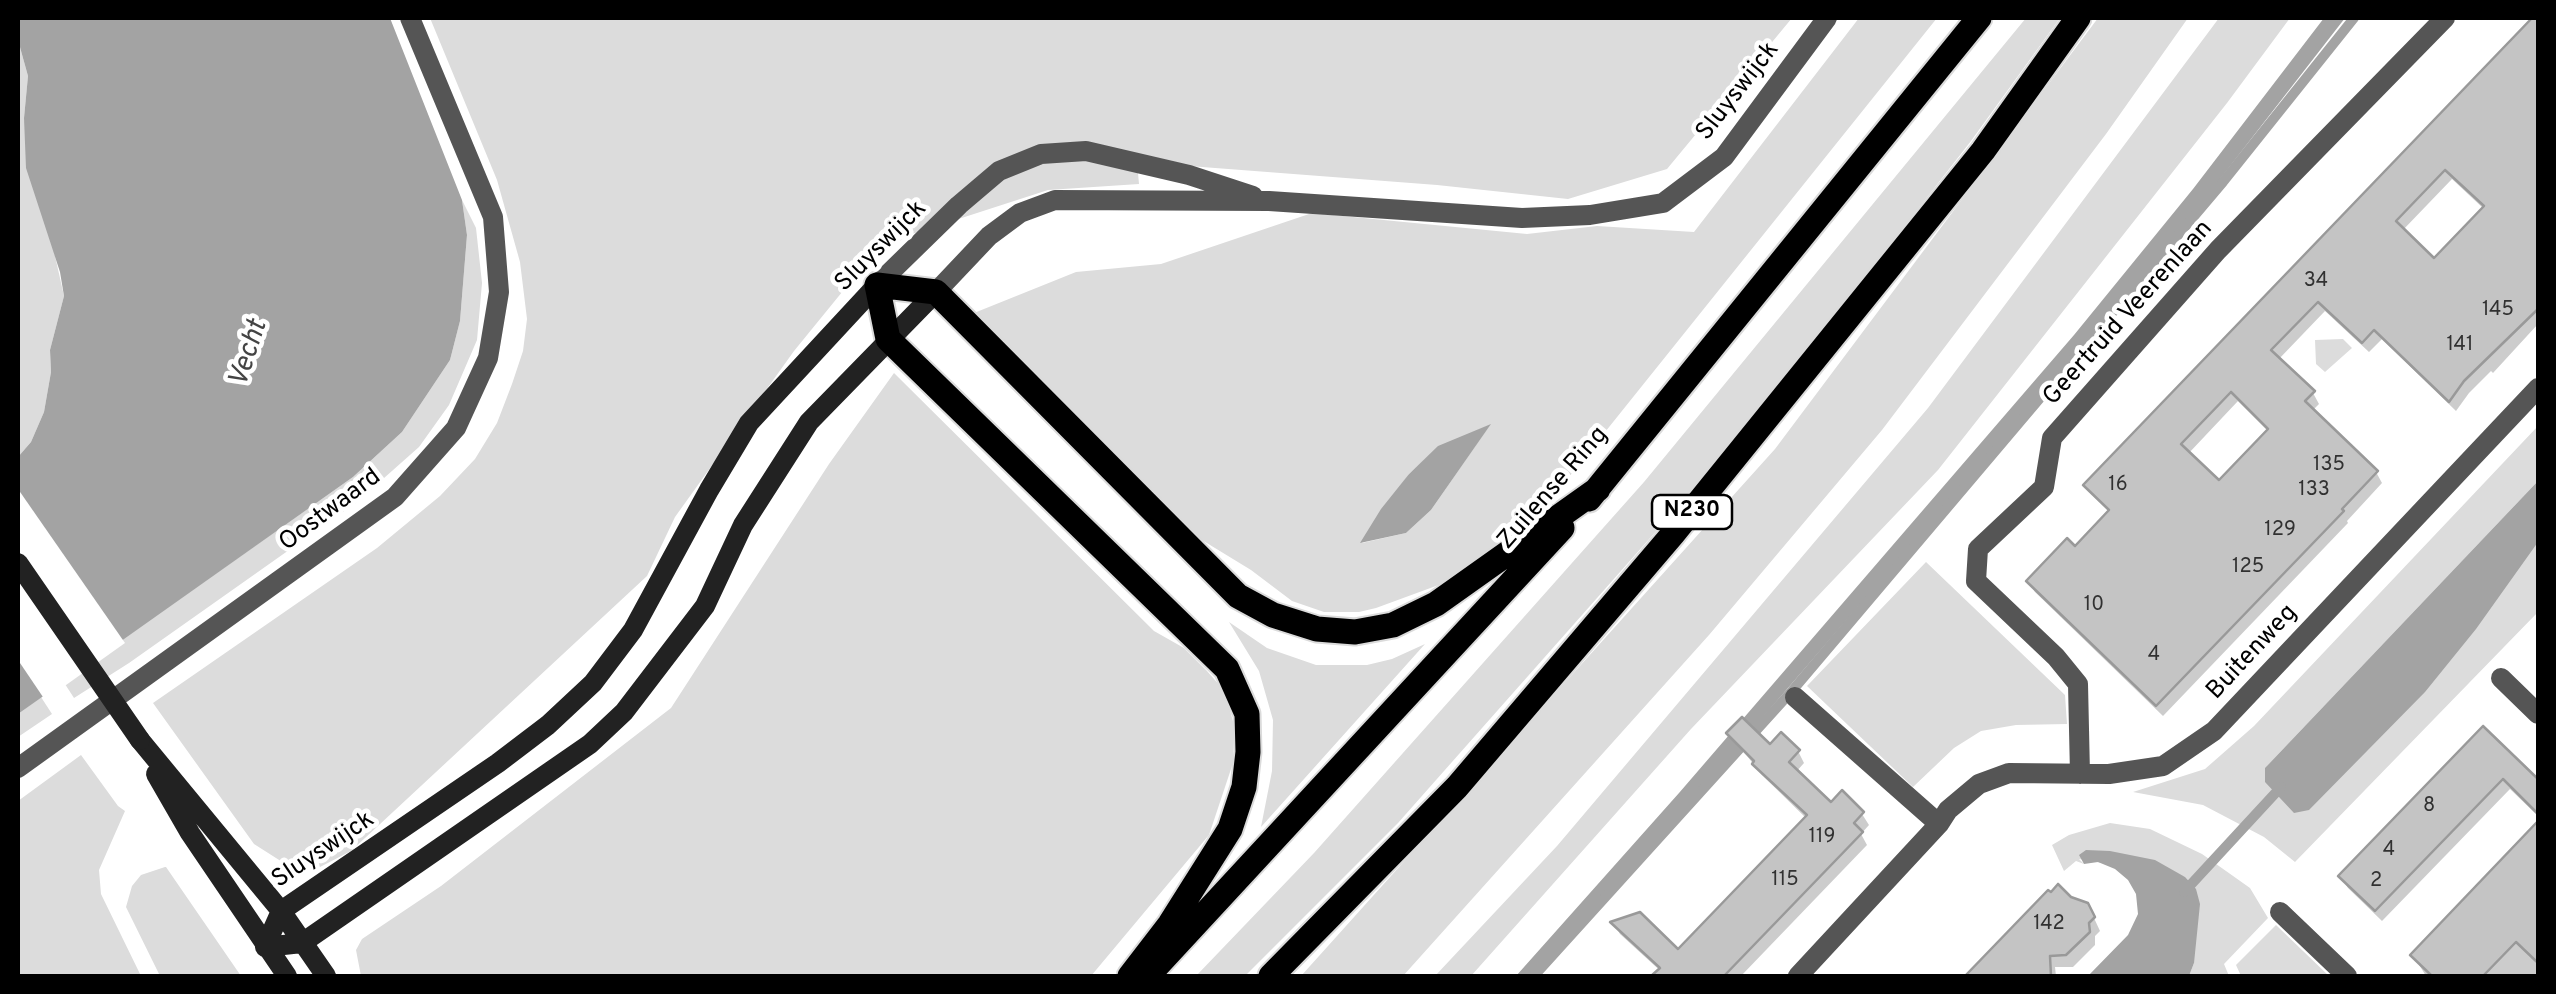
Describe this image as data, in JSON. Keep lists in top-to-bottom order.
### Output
{
  "streets": {
    "main road": ["Sluyswijck", "Zuilense Ring", "N230"],
    "street": ["Geertruid Veerenlaan", "Oostwaard", "Buitenweg"]
  },
  "crossings": [
    ["Geertruid Veerenlaan", "Buitenweg"]
  ],
  "water": ["Vecht"],
  "house_numbers": [
    "34",
    "145",
    "141",
    "135",
    "16",
    "133",
    "129",
    "125",
    "10",
    "4",
    "8",
    "119",
    "4",
    "115",
    "2",
    "142"
  ]
}
